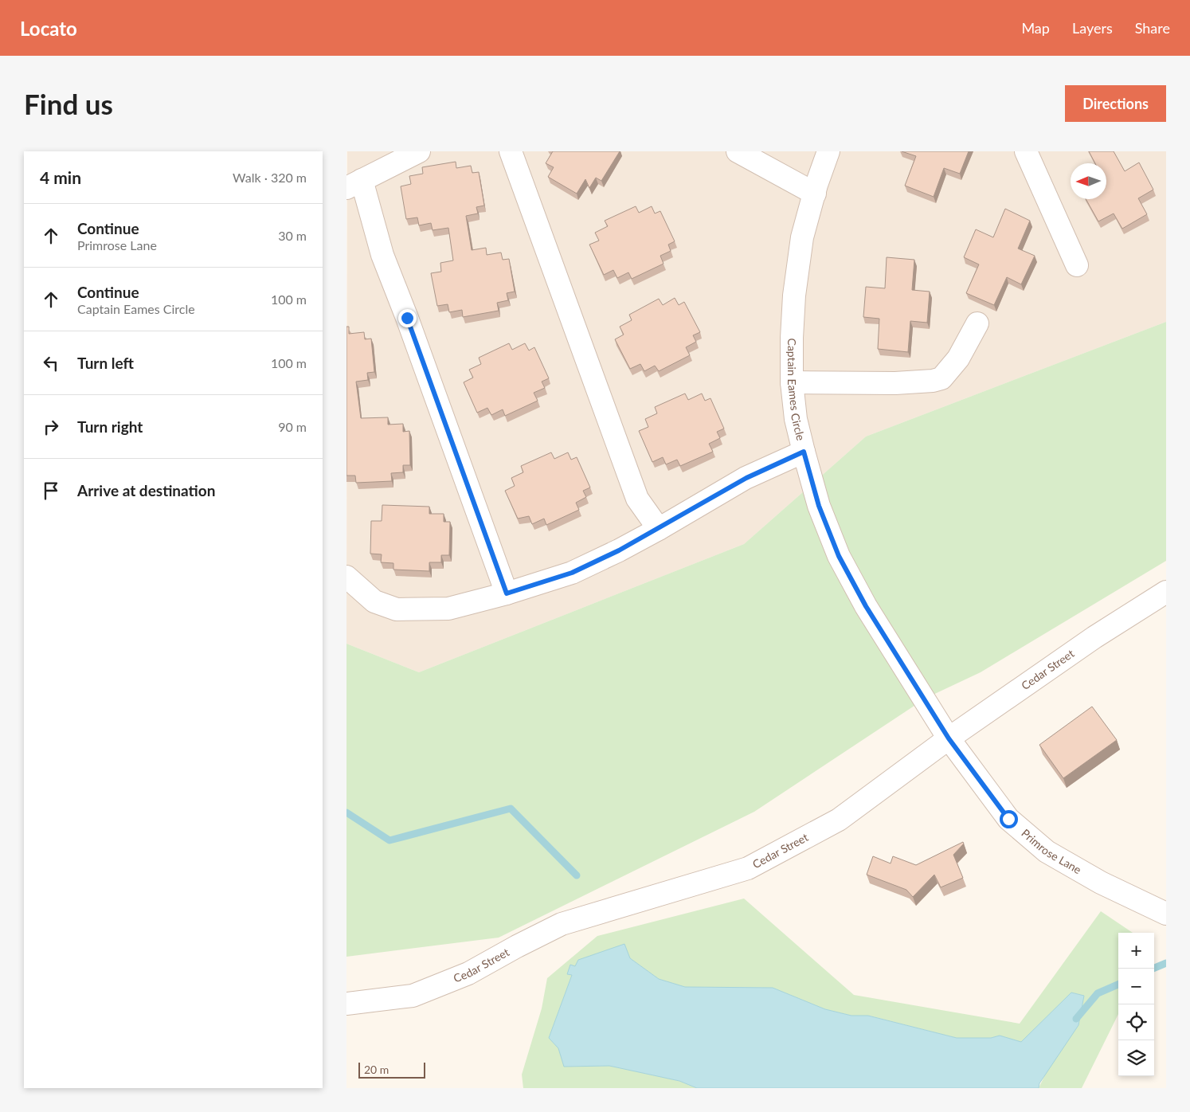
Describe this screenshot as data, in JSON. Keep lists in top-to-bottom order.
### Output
{
  "streets": {
    "street": ["Captain Eames Circle", "Cedar Street", "Primrose Lane"]
  },
  "crossings": [
    ["Captain Eames Circle", "Cedar Street"],
    ["Captain Eames Circle", "Primrose Lane"],
    ["Cedar Street", "Primrose Lane"]
  ],
  "scale_bar": "20 m",
  "north": "left",
  "page": {
    "header": "Locato",
    "nav": ["Map", "Layers", "Share"],
    "buttons": "Directions",
    "title": "Find us",
    "heading": ["4 min", "Walk · 320 m"],
    "list": [
      ["Continue", "Primrose Lane", "30 m"],
      ["Continue", "Captain Eames Circle", "100 m"],
      ["Turn left", "100 m"],
      ["Turn right", "90 m"],
      "Arrive at destination"
    ],
    "map_buttons": ["+", "−"],
    "scale": "20 m"
  }
}
